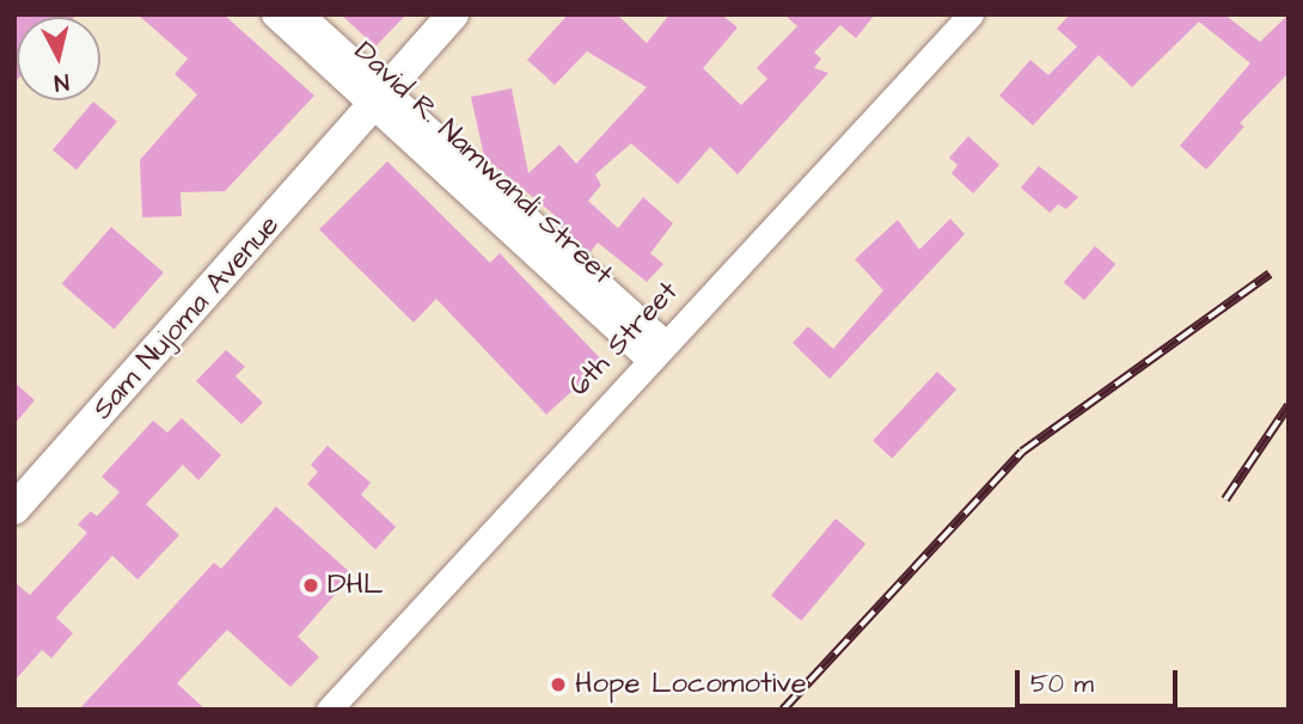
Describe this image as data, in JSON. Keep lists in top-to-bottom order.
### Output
{
  "streets": {
    "main road": ["Sam Nujoma Avenue"],
    "street": ["David R. Namwandi Street", "6th Street"]
  },
  "crossings": [
    ["David R. Namwandi Street", "Sam Nujoma Avenue"],
    ["David R. Namwandi Street", "6th Street"]
  ],
  "places": ["DHL", "Hope Locomotive"],
  "scale_bar": "50 m",
  "north": "bottom"
}
